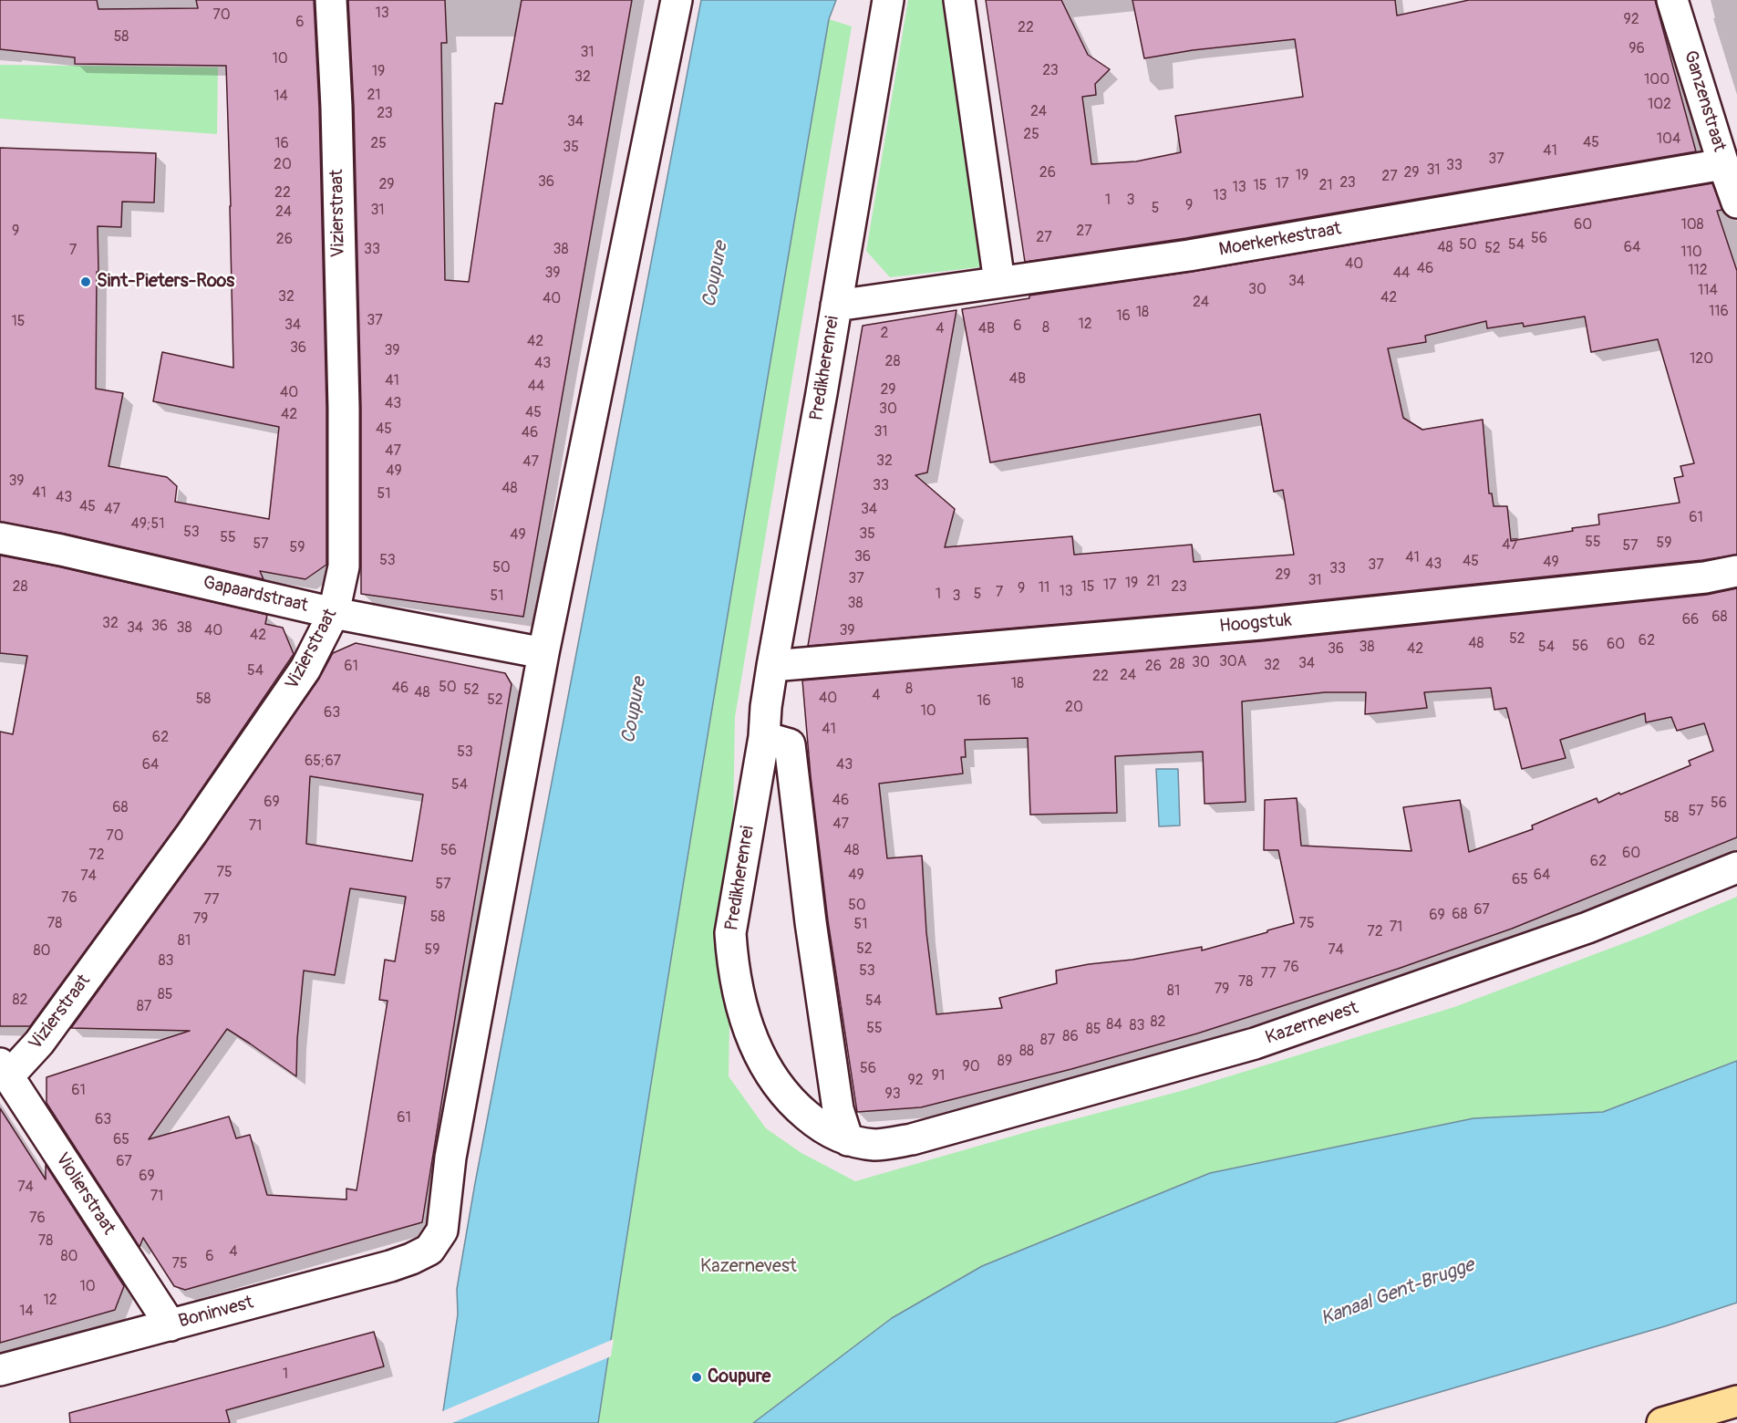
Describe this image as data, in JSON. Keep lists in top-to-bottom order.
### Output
{
  "streets": {
    "street": [
      "Ganzenstraat",
      "Vizierstraat",
      "Moerkerkestraat",
      "Predikherenrei",
      "Gapaardstraat",
      "Hoogstuk",
      "Kazernevest",
      "Violierstraat",
      "Boninvest"
    ]
  },
  "crossings": [
    ["Ganzenstraat", "Moerkerkestraat"],
    ["Vizierstraat", "Gapaardstraat"],
    ["Vizierstraat", "Violierstraat"],
    ["Moerkerkestraat", "Predikherenrei"],
    ["Predikherenrei", "Hoogstuk"],
    ["Predikherenrei", "Kazernevest"],
    ["Gapaardstraat", "Boninvest"],
    ["Violierstraat", "Boninvest"]
  ],
  "water": ["Coupure", "Kanaal Gent-Brugge"],
  "parks": ["Kazernevest"],
  "places": ["Sint-Pieters-Roos", "Coupure"],
  "house_numbers": [
    "13",
    "70",
    "92",
    "6",
    "22",
    "58",
    "96",
    "31",
    "10",
    "23",
    "19",
    "32",
    "100",
    "21",
    "14",
    "102",
    "24",
    "23",
    "34",
    "25",
    "104",
    "45",
    "16",
    "25",
    "35",
    "41",
    "37",
    "20",
    "33",
    "31",
    "26",
    "29",
    "19",
    "27",
    "36",
    "23",
    "17",
    "29",
    "15",
    "21",
    "13",
    "22",
    "13",
    "1",
    "3",
    "9",
    "5",
    "31",
    "24",
    "60",
    "108",
    "9",
    "27",
    "27",
    "56",
    "26",
    "50",
    "54",
    "48",
    "64",
    "52",
    "33",
    "38",
    "7",
    "110",
    "40",
    "46",
    "112",
    "39",
    "44",
    "34",
    "30",
    "114",
    "32",
    "42",
    "40",
    "24",
    "116",
    "18",
    "16",
    "37",
    "15",
    "12",
    "34",
    "6",
    "8",
    "4",
    "4B",
    "2",
    "42",
    "36",
    "39",
    "120",
    "28",
    "43",
    "4B",
    "41",
    "44",
    "29",
    "40",
    "43",
    "30",
    "45",
    "42",
    "45",
    "31",
    "46",
    "47",
    "32",
    "47",
    "49",
    "39",
    "33",
    "48",
    "41",
    "51",
    "43",
    "45",
    "47",
    "34",
    "61",
    "49;51",
    "53",
    "35",
    "49",
    "55",
    "55",
    "59",
    "57",
    "47",
    "57",
    "59",
    "36",
    "41",
    "53",
    "45",
    "49",
    "43",
    "37",
    "50",
    "33",
    "29",
    "37",
    "31",
    "21",
    "19",
    "17",
    "28",
    "15",
    "23",
    "11",
    "9",
    "13",
    "7",
    "1",
    "5",
    "51",
    "3",
    "38",
    "68",
    "66",
    "32",
    "36",
    "34",
    "38",
    "40",
    "39",
    "42",
    "52",
    "62",
    "48",
    "60",
    "56",
    "38",
    "54",
    "36",
    "42",
    "30A",
    "30",
    "34",
    "28",
    "32",
    "61",
    "26",
    "54",
    "24",
    "22",
    "18",
    "50",
    "46",
    "8",
    "52",
    "48",
    "4",
    "40",
    "58",
    "52",
    "16",
    "20",
    "10",
    "63",
    "41",
    "62",
    "53",
    "65;67",
    "64",
    "43",
    "54",
    "46",
    "69",
    "56",
    "68",
    "57",
    "58",
    "47",
    "71",
    "70",
    "56",
    "48",
    "60",
    "72",
    "62",
    "75",
    "49",
    "64",
    "74",
    "65",
    "57",
    "76",
    "77",
    "50",
    "67",
    "68",
    "69",
    "58",
    "79",
    "78",
    "75",
    "51",
    "71",
    "72",
    "81",
    "52",
    "59",
    "74",
    "80",
    "83",
    "76",
    "53",
    "77",
    "78",
    "79",
    "81",
    "85",
    "82",
    "54",
    "87",
    "82",
    "84",
    "83",
    "55",
    "85",
    "86",
    "87",
    "88",
    "89",
    "90",
    "56",
    "91",
    "92",
    "61",
    "93",
    "61",
    "63",
    "65",
    "67",
    "69",
    "74",
    "71",
    "76",
    "78",
    "4",
    "80",
    "6",
    "75",
    "10",
    "12",
    "14",
    "1"
  ]
}
